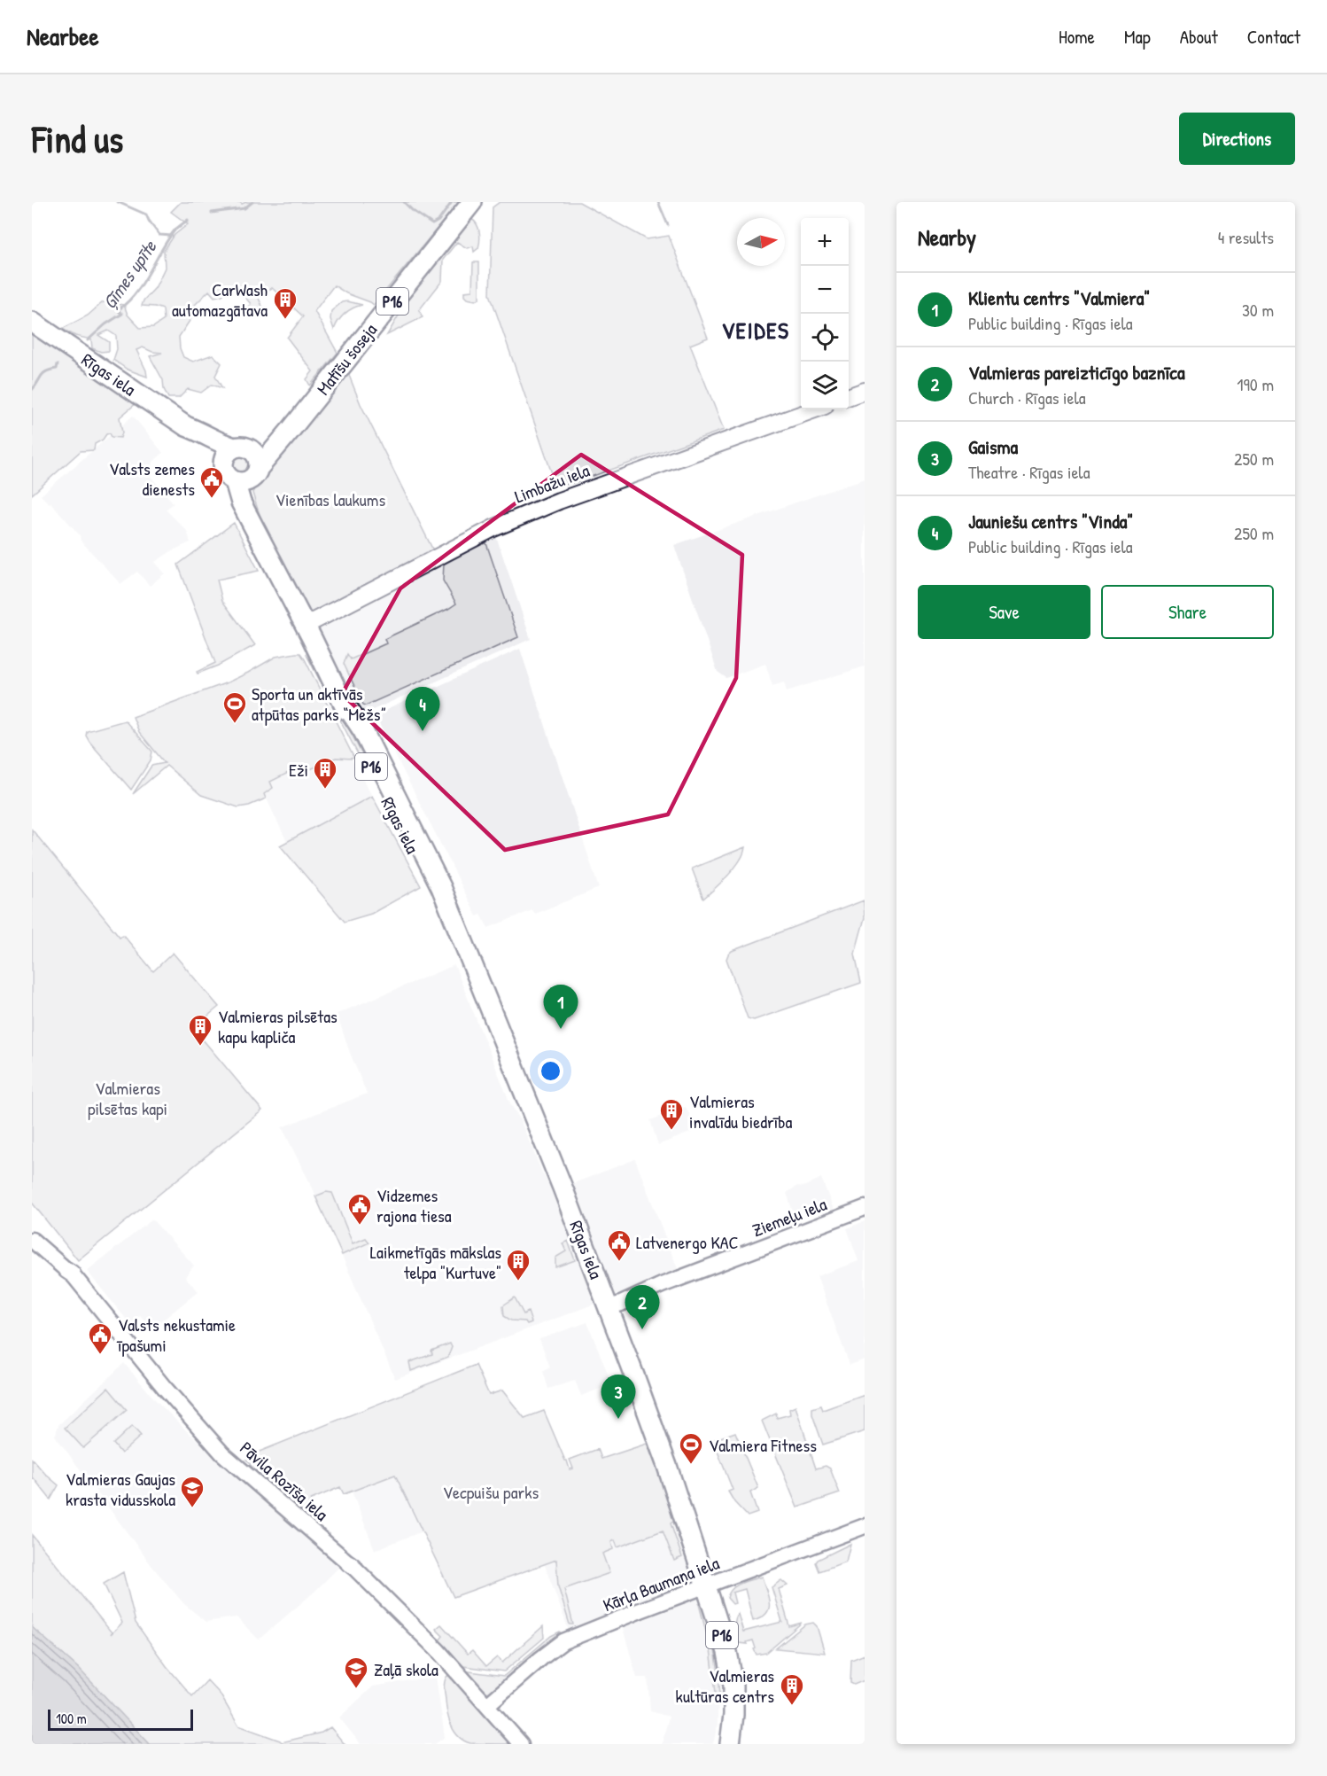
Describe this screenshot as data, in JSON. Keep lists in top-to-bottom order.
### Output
{
  "streets": {
    "main road": [
      "P16",
      "Matīšu šoseja",
      "Rīgas iela",
      "Limbažu iela"
    ],
    "street": ["Ziemeļu iela", "Pāvila Rozīša iela", "Kārļa Baumaņa iela"]
  },
  "crossings": [
    ["P16", "Matīšu šoseja"],
    ["P16", "Rīgas iela"],
    ["Matīšu šoseja", "Rīgas iela"],
    ["Rīgas iela", "Limbažu iela"],
    ["Rīgas iela", "Ziemeļu iela"],
    ["Rīgas iela", "Kārļa Baumaņa iela"],
    ["Pāvila Rozīša iela", "Kārļa Baumaņa iela"]
  ],
  "districts": ["VEIDES"],
  "water": ["Ģīmes upīte"],
  "parks": ["Vienības laukums", "Valmieras pilsētas kapi", "Vecpuišu parks"],
  "places": {
    "building": [
      "CarWash automazgātava",
      "Eži",
      "Valmieras pilsētas kapu kapliča",
      "Valmieras invalīdu biedrība",
      "Laikmetīgās mākslas telpa \"Kurtuve\"",
      "Valmieras kultūras centrs"
    ],
    "public building": [
      "Valsts zemes dienests",
      "Vidzemes rajona tiesa",
      "Latvenergo KAC",
      "Valsts nekustamie īpašumi"
    ],
    "sports": ["Sporta un aktīvās atpūtas parks “Mežs”", "Valmiera Fitness"],
    "school or university": ["Valmieras Gaujas krasta vidusskola", "Zaļā skola"]
  },
  "scale_bar": "100 m",
  "north": "right",
  "page": {
    "header": "Nearbee",
    "nav": [
      "Home",
      "Map",
      "About",
      "Contact"
    ],
    "buttons": [
      "Directions",
      ["Save", "Share"]
    ],
    "title": "Find us",
    "heading": ["Nearby", "4 results"],
    "map_buttons": ["+", "−"],
    "list": [
      {
        "mark": "1",
        "name": "Klientu centrs \"Valmiera\"",
        "note": "Public building · Rīgas iela",
        "value": "30 m"
      },
      {
        "mark": "2",
        "name": "Valmieras pareizticīgo baznīca",
        "note": "Church · Rīgas iela",
        "value": "190 m"
      },
      {
        "mark": "3",
        "name": "Gaisma",
        "note": "Theatre · Rīgas iela",
        "value": "250 m"
      },
      {
        "mark": "4",
        "name": "Jauniešu centrs \"Vinda\"",
        "note": "Public building · Rīgas iela",
        "value": "250 m"
      }
    ],
    "pins": [
      "4",
      "1",
      "2",
      "3"
    ],
    "scale": "100 m"
  }
}
